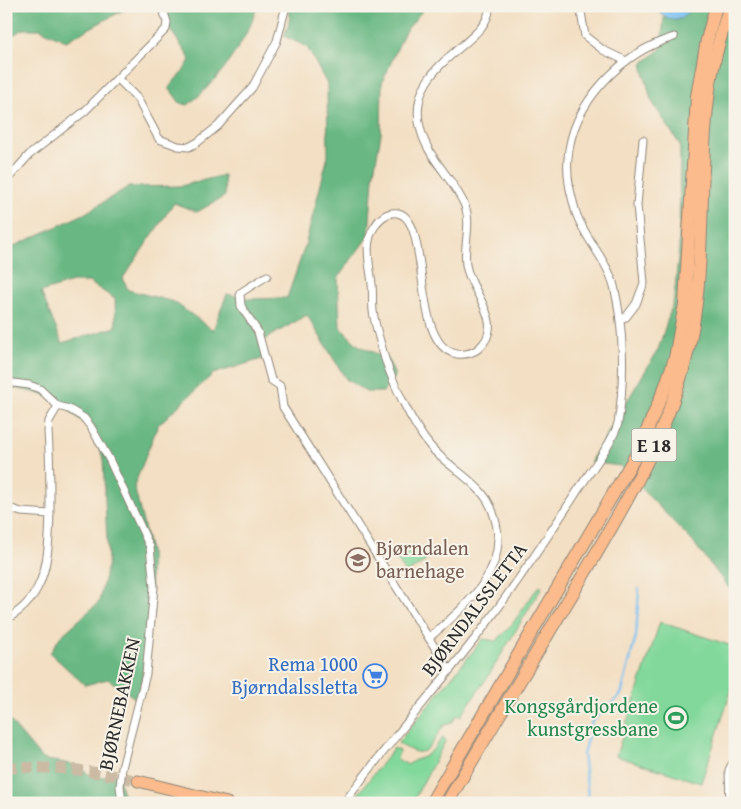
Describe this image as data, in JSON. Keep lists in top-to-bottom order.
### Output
{
  "streets": {
    "highway": ["E 18"],
    "street": ["BJØRNDALSSLETTA", "BJØRNEBAKKEN"]
  },
  "places": {
    "school or university": ["Bjørndalen barnehage"],
    "supermarket": ["Rema 1000 Bjørndalssletta"],
    "sports": ["Kongsgårdjordene kunstgressbane"]
  }
}
